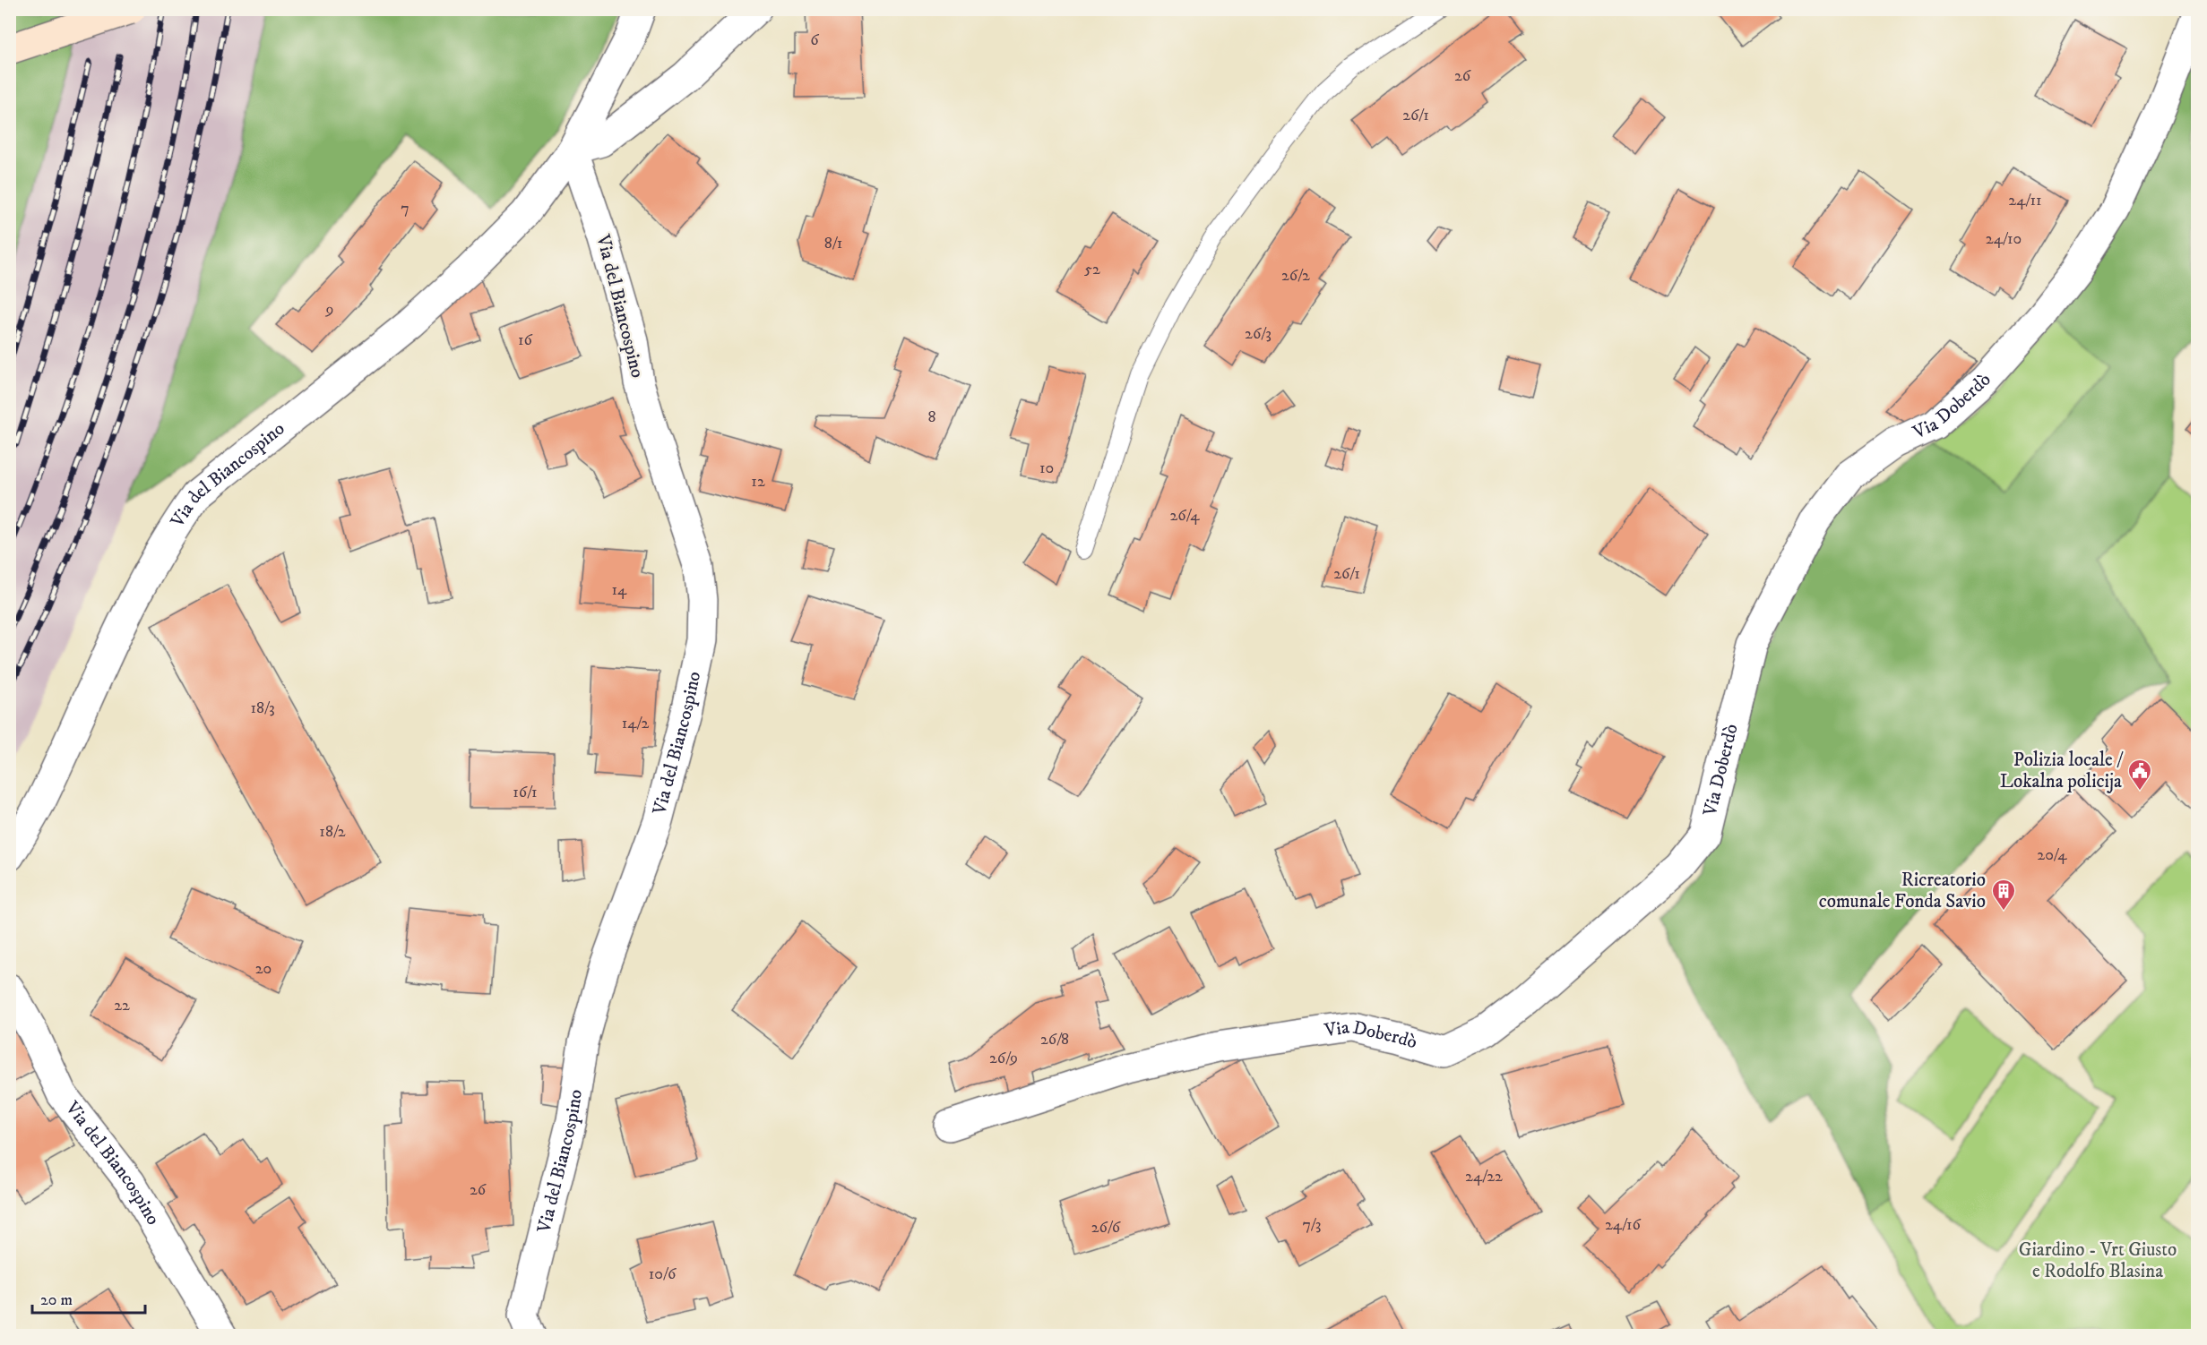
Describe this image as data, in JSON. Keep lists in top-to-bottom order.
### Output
{
  "streets": {
    "street": ["Via del Biancospino", "Via Doberdò"]
  },
  "parks": ["Giardino - Vrt Giusto e Rodolfo Blasina"],
  "places": {
    "public building": ["Polizia locale / Lokalna policija"],
    "building": ["Ricreatorio comunale Fonda Savio"]
  },
  "house_numbers": [
    "6",
    "26",
    "26/1",
    "24/11",
    "7",
    "24/10",
    "8/1",
    "52",
    "26/2",
    "9",
    "26/3",
    "16",
    "8",
    "10",
    "12",
    "26/4",
    "26/1",
    "14",
    "18/3",
    "14/2",
    "16/1",
    "18/2",
    "20/4",
    "20",
    "22",
    "26/8",
    "26/9",
    "24/22",
    "26",
    "7/3",
    "24/16",
    "26/6",
    "10/6"
  ],
  "scale_bar": "20 m"
}
